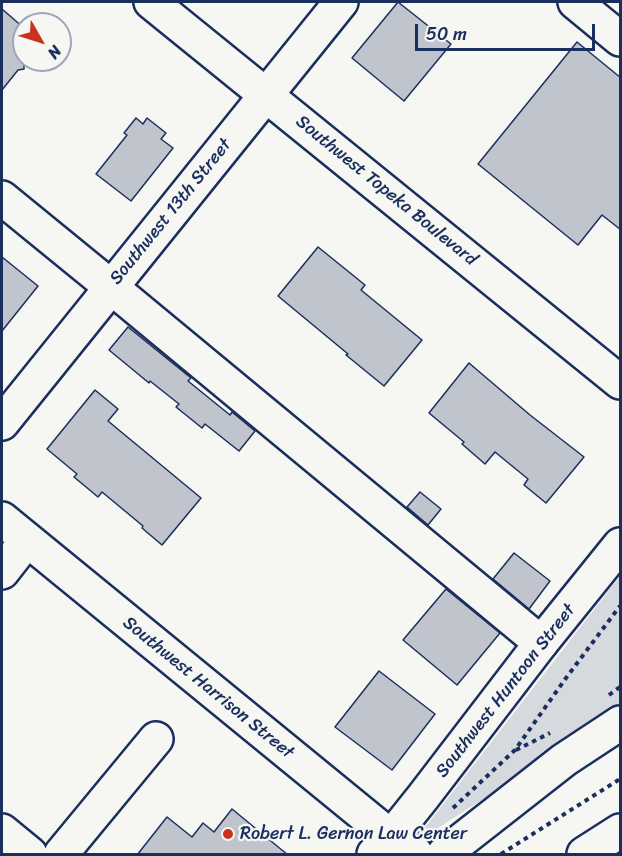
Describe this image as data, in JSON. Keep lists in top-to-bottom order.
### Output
{
  "streets": {
    "main road": [
      "Southwest Topeka Boulevard",
      "Southwest 13th Street",
      "Southwest Harrison Street",
      "Southwest Huntoon Street"
    ]
  },
  "crossings": [
    ["Southwest Topeka Boulevard", "Southwest 13th Street"],
    ["Southwest Harrison Street", "Southwest Huntoon Street"]
  ],
  "places": ["Robert L. Gernon Law Center"],
  "scale_bar": "50 m",
  "north": "bottom right"
}
